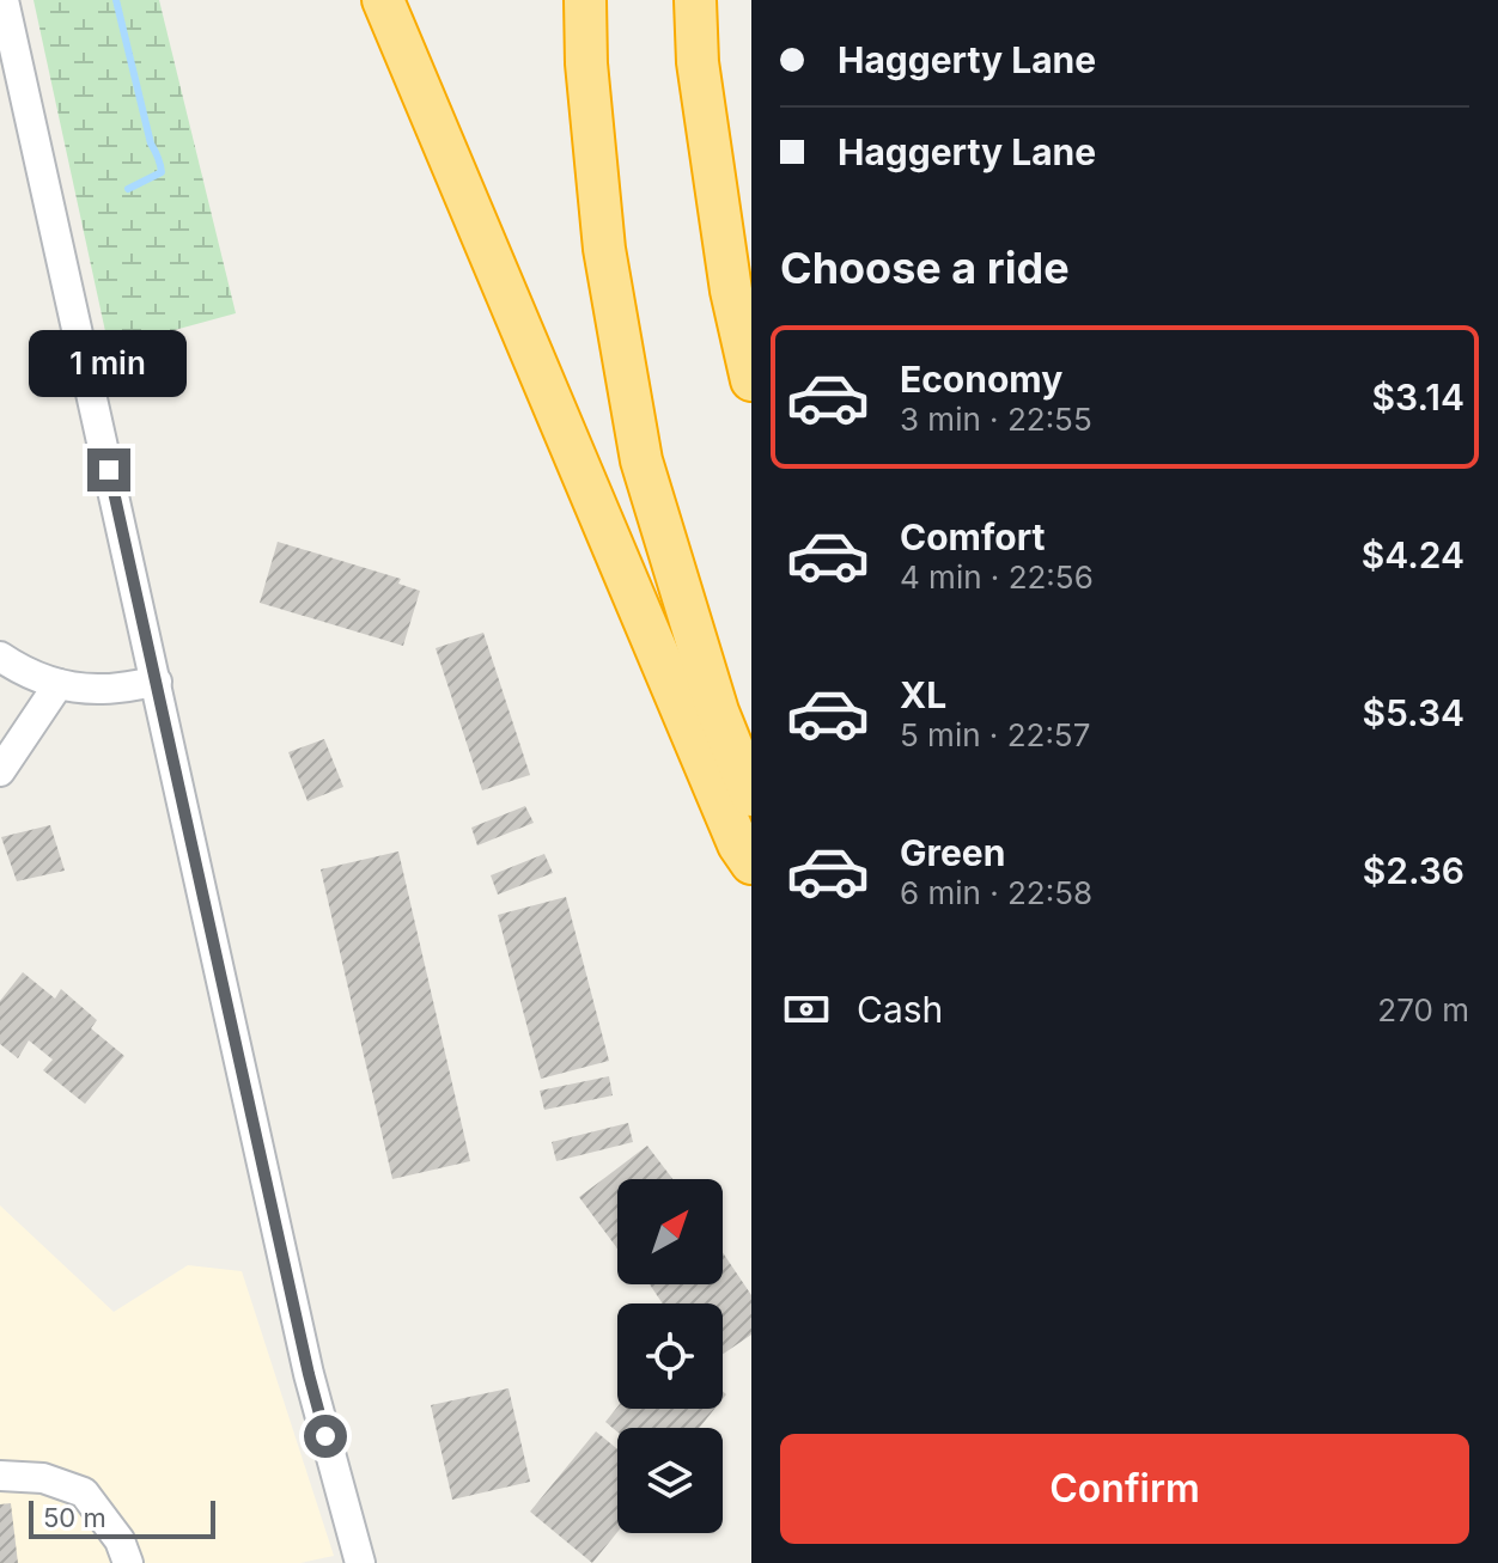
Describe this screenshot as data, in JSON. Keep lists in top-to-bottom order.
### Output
{
  "scale_bar": "50 m",
  "north": "top right",
  "page": {
    "banner": ["Haggerty Lane", "Haggerty Lane"],
    "heading": "Choose a ride",
    "list": [
      {
        "name": "Economy",
        "note": "3 min · 22:55",
        "value": "$3.14"
      },
      {
        "name": "Comfort",
        "note": "4 min · 22:56",
        "value": "$4.24"
      },
      {
        "name": "XL",
        "note": "5 min · 22:57",
        "value": "$5.34"
      },
      {
        "name": "Green",
        "note": "6 min · 22:58",
        "value": "$2.36"
      }
    ],
    "bubble": "1 min",
    "pay": ["Cash", "270 m"],
    "buttons": "Confirm",
    "scale": "50 m"
  }
}
